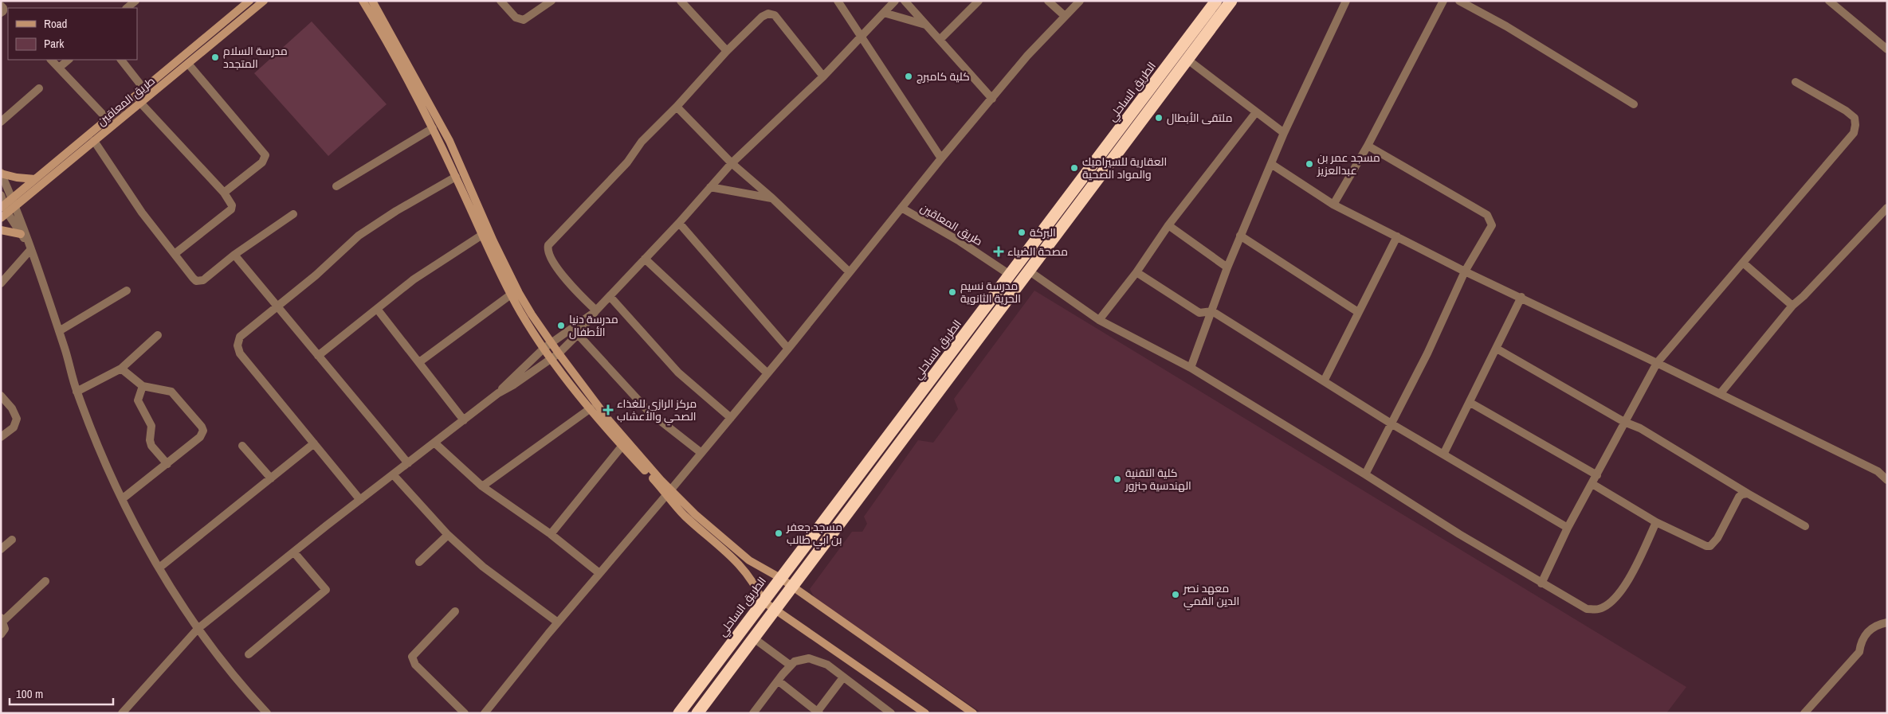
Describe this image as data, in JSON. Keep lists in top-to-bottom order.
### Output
{
  "streets": {
    "highway": ["الطريق الساحلي"],
    "street": ["طريق المعاقين"]
  },
  "crossings": [
    ["الطريق الساحلي", "طريق المعاقين"]
  ],
  "places": {
    "other": [
      "مدرسة السلام المتجدد",
      "كلية كامبرج",
      "ملتقى الأبطال",
      "مسجد عمر بن عبدالعزيز",
      "العقارية للسيراميك والمواد الصحية",
      "البركة",
      "مدرسة نسيم الحرية الثانوية",
      "مدرسة دنيا الأطفال",
      "كلية التقنية الهندسية جنزور",
      "مسجد جعفر بن ابي طالب",
      "معهد نصر الدين القمي"
    ],
    "health": ["مصحة الضياء", "مركز الرازي للغذاء الصحي والأعشاب"]
  },
  "legend": ["Road", "Park"],
  "scale_bar": "100 m"
}
